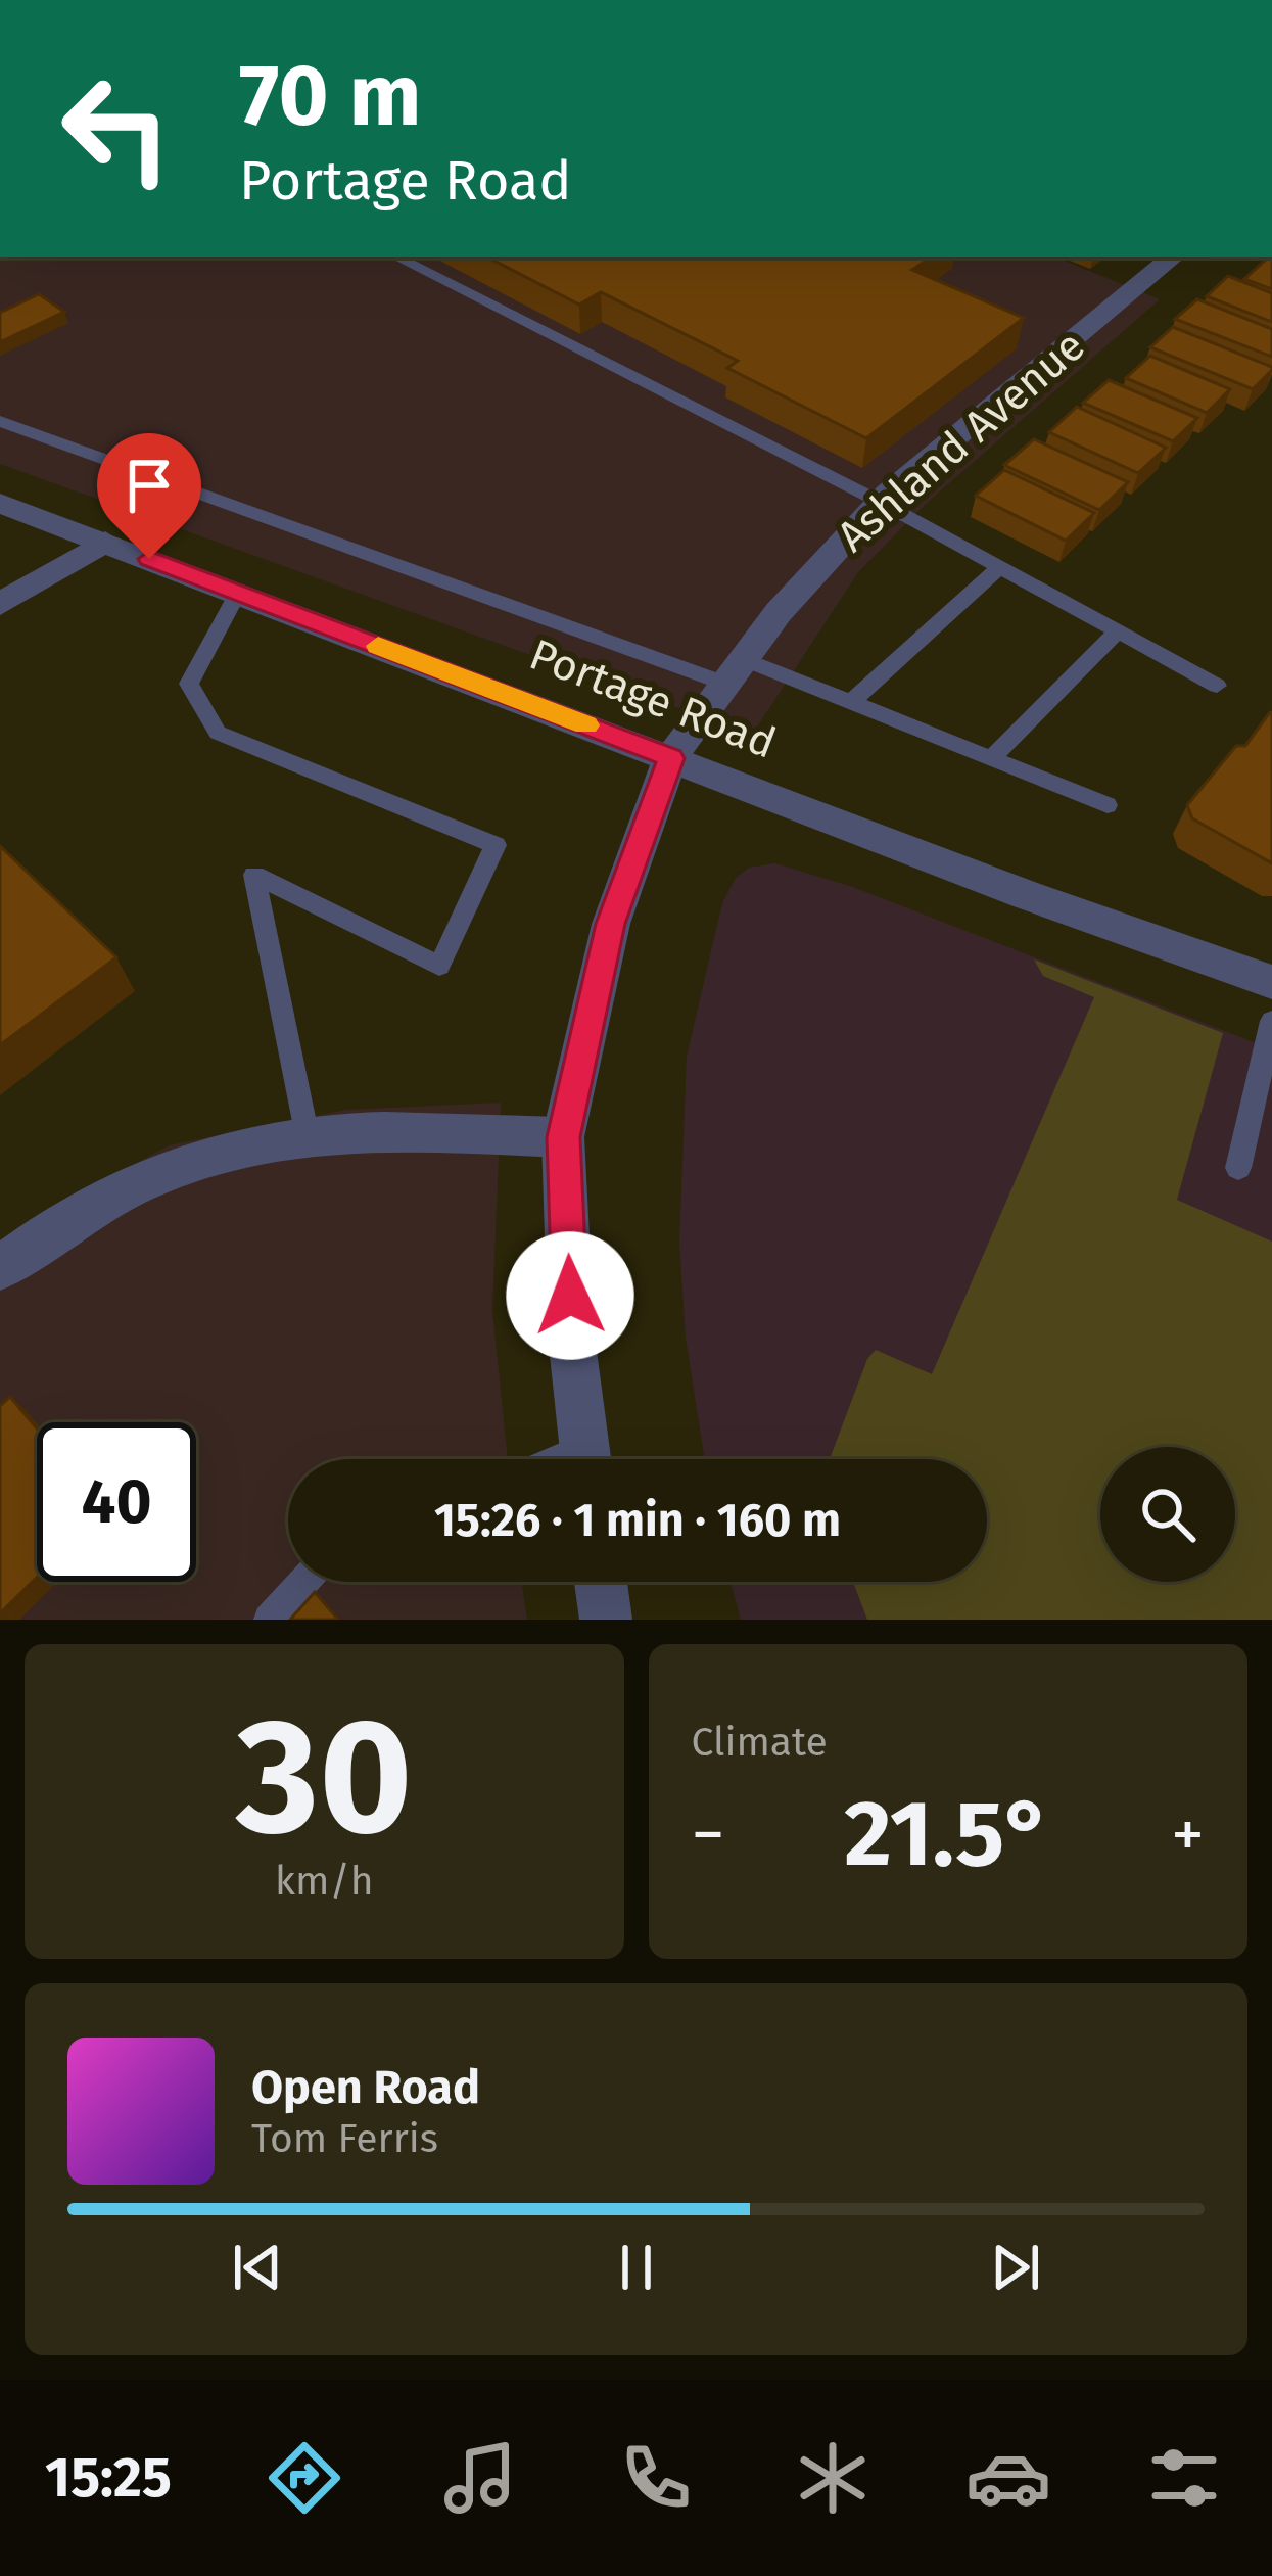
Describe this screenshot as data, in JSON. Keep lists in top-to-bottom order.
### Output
{
  "streets": {
    "street": ["Ashland Avenue", "Portage Road"]
  },
  "crossings": [
    ["Ashland Avenue", "Portage Road"]
  ],
  "page": {
    "turn": ["70 m", "Portage Road"],
    "limit": "40",
    "trip": "15:26 · 1 min · 160 m",
    "tile": [
      ["30", "km/h"],
      "Climate"
    ],
    "heat": ["−", "21.5°", "+"],
    "song": ["Open Road", "Tom Ferris"],
    "tabs": "15:25"
  }
}
